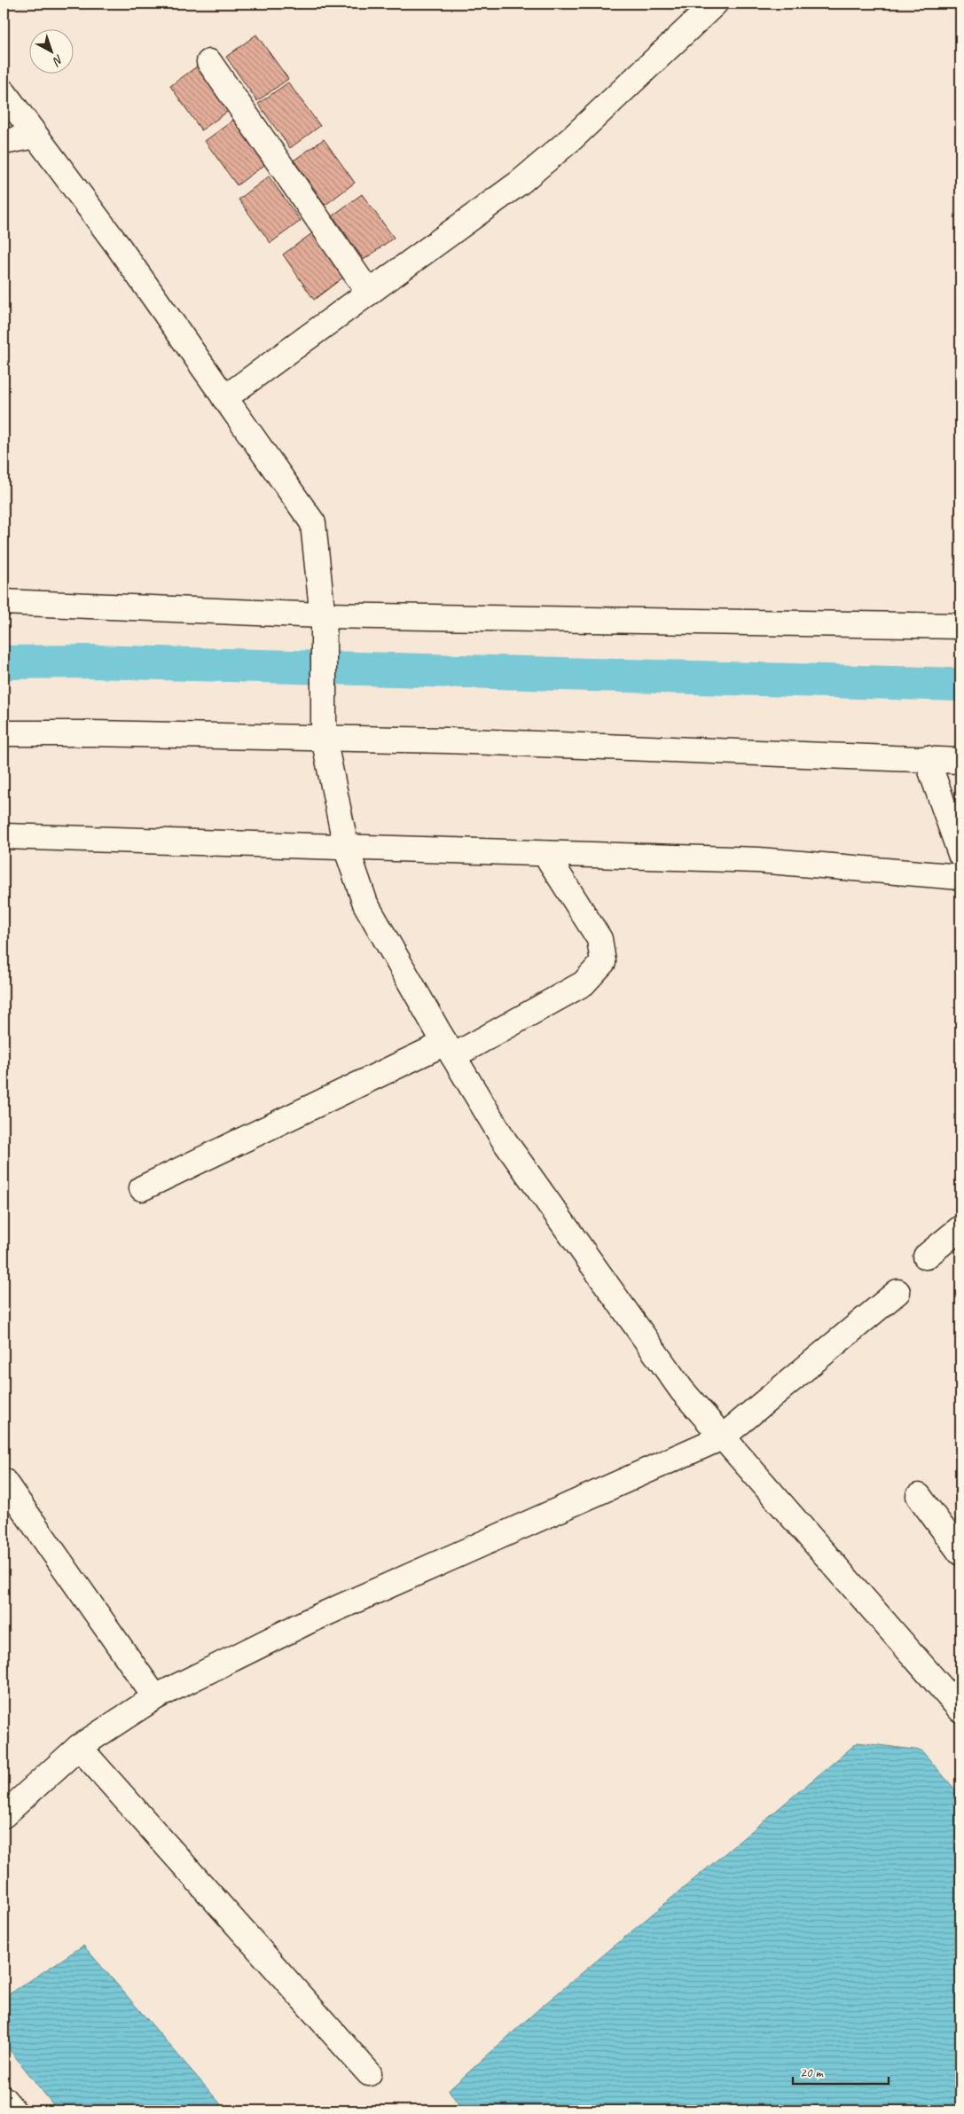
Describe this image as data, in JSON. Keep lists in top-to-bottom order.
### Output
{
  "scale_bar": "20 m",
  "north": "bottom right"
}
